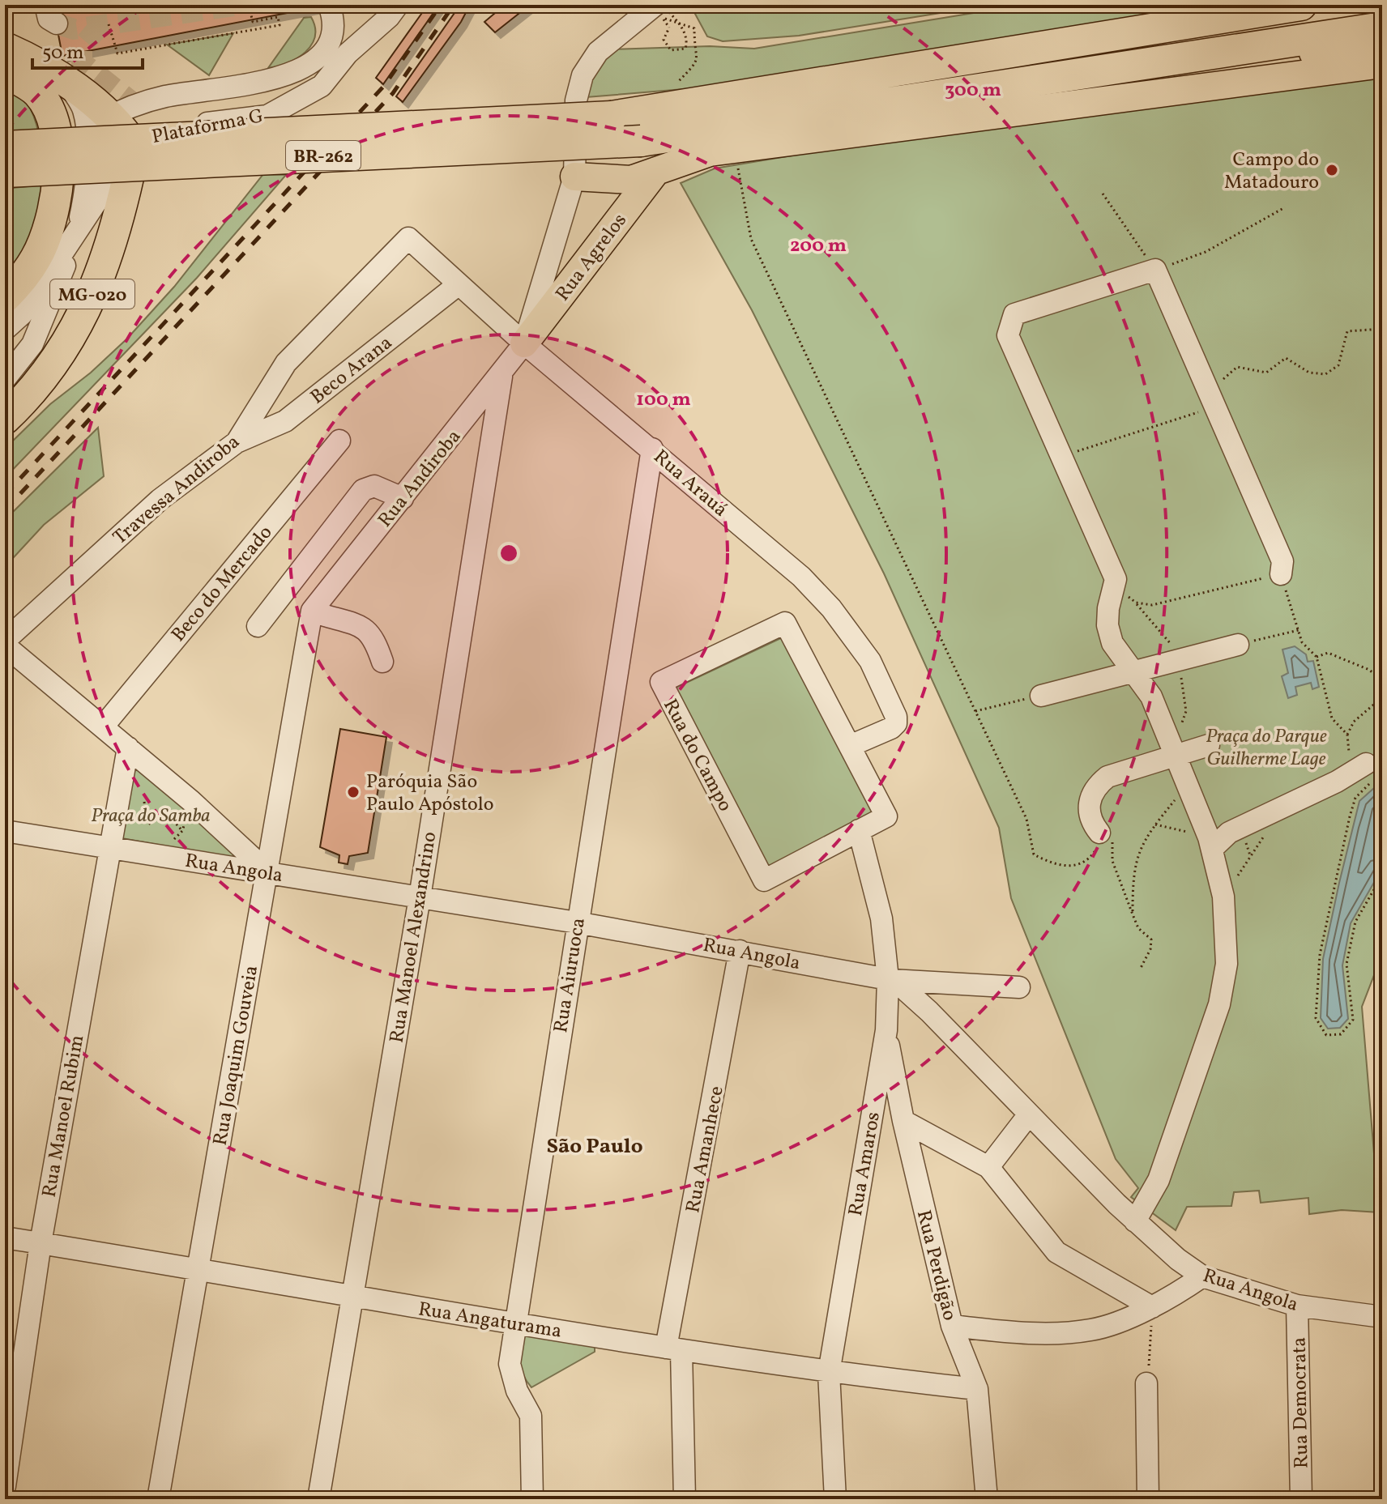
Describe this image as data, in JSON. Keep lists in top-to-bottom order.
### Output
{
  "streets": {
    "highway": ["BR-262", "MG-020"],
    "main road": ["Rua Agrelos"],
    "street": [
      "Plataforma G",
      "Beco Arana",
      "Rua Andiroba",
      "Rua Arauá",
      "Travessa Andiroba",
      "Beco do Mercado",
      "Rua do Campo",
      "Rua Angola",
      "Rua Manoel Alexandrino",
      "Rua Aiuruoca",
      "Rua Joaquim Gouveia",
      "Rua Manoel Rubim",
      "Rua Amanhece",
      "Rua Amaros",
      "Rua Perdigão",
      "Rua Angaturama",
      "Rua Democrata"
    ]
  },
  "crossings": [
    ["Plataforma G", "MG-020"],
    ["Rua Agrelos", "Rua Andiroba"],
    ["Rua Agrelos", "Rua Arauá"],
    ["Beco Arana", "Rua Arauá"],
    ["Beco Arana", "Travessa Andiroba"],
    ["Rua Andiroba", "Rua Arauá"],
    ["Rua Andiroba", "Rua Manoel Alexandrino"],
    ["Rua Andiroba", "Rua Joaquim Gouveia"],
    ["Rua Arauá", "Travessa Andiroba"],
    ["Rua Arauá", "Rua do Campo"],
    ["Rua Arauá", "Rua Aiuruoca"],
    ["Rua do Campo", "Rua Amaros"],
    ["Rua Angola", "Rua Manoel Alexandrino"],
    ["Rua Angola", "Rua Aiuruoca"],
    ["Rua Angola", "Rua Joaquim Gouveia"],
    ["Rua Angola", "Rua Manoel Rubim"],
    ["Rua Angola", "Rua Amanhece"],
    ["Rua Angola", "Rua Amaros"],
    ["Rua Angola", "Rua Democrata"],
    ["Rua Manoel Alexandrino", "Rua Angaturama"],
    ["Rua Aiuruoca", "Rua Angaturama"],
    ["Rua Joaquim Gouveia", "Rua Angaturama"],
    ["Rua Manoel Rubim", "Rua Angaturama"],
    ["Rua Amanhece", "Rua Angaturama"],
    ["Rua Amaros", "Rua Perdigão"],
    ["Rua Amaros", "Rua Angaturama"],
    ["Rua Perdigão", "Rua Angaturama"]
  ],
  "districts": ["São Paulo"],
  "parks": ["Praça do Parque Guilherme Lage", "Praça do Samba"],
  "places": ["Campo do Matadouro", "Paróquia São Paulo Apóstolo"],
  "scale_bar": "50 m",
  "rings": ["300 m", "200 m", "100 m"]
}
